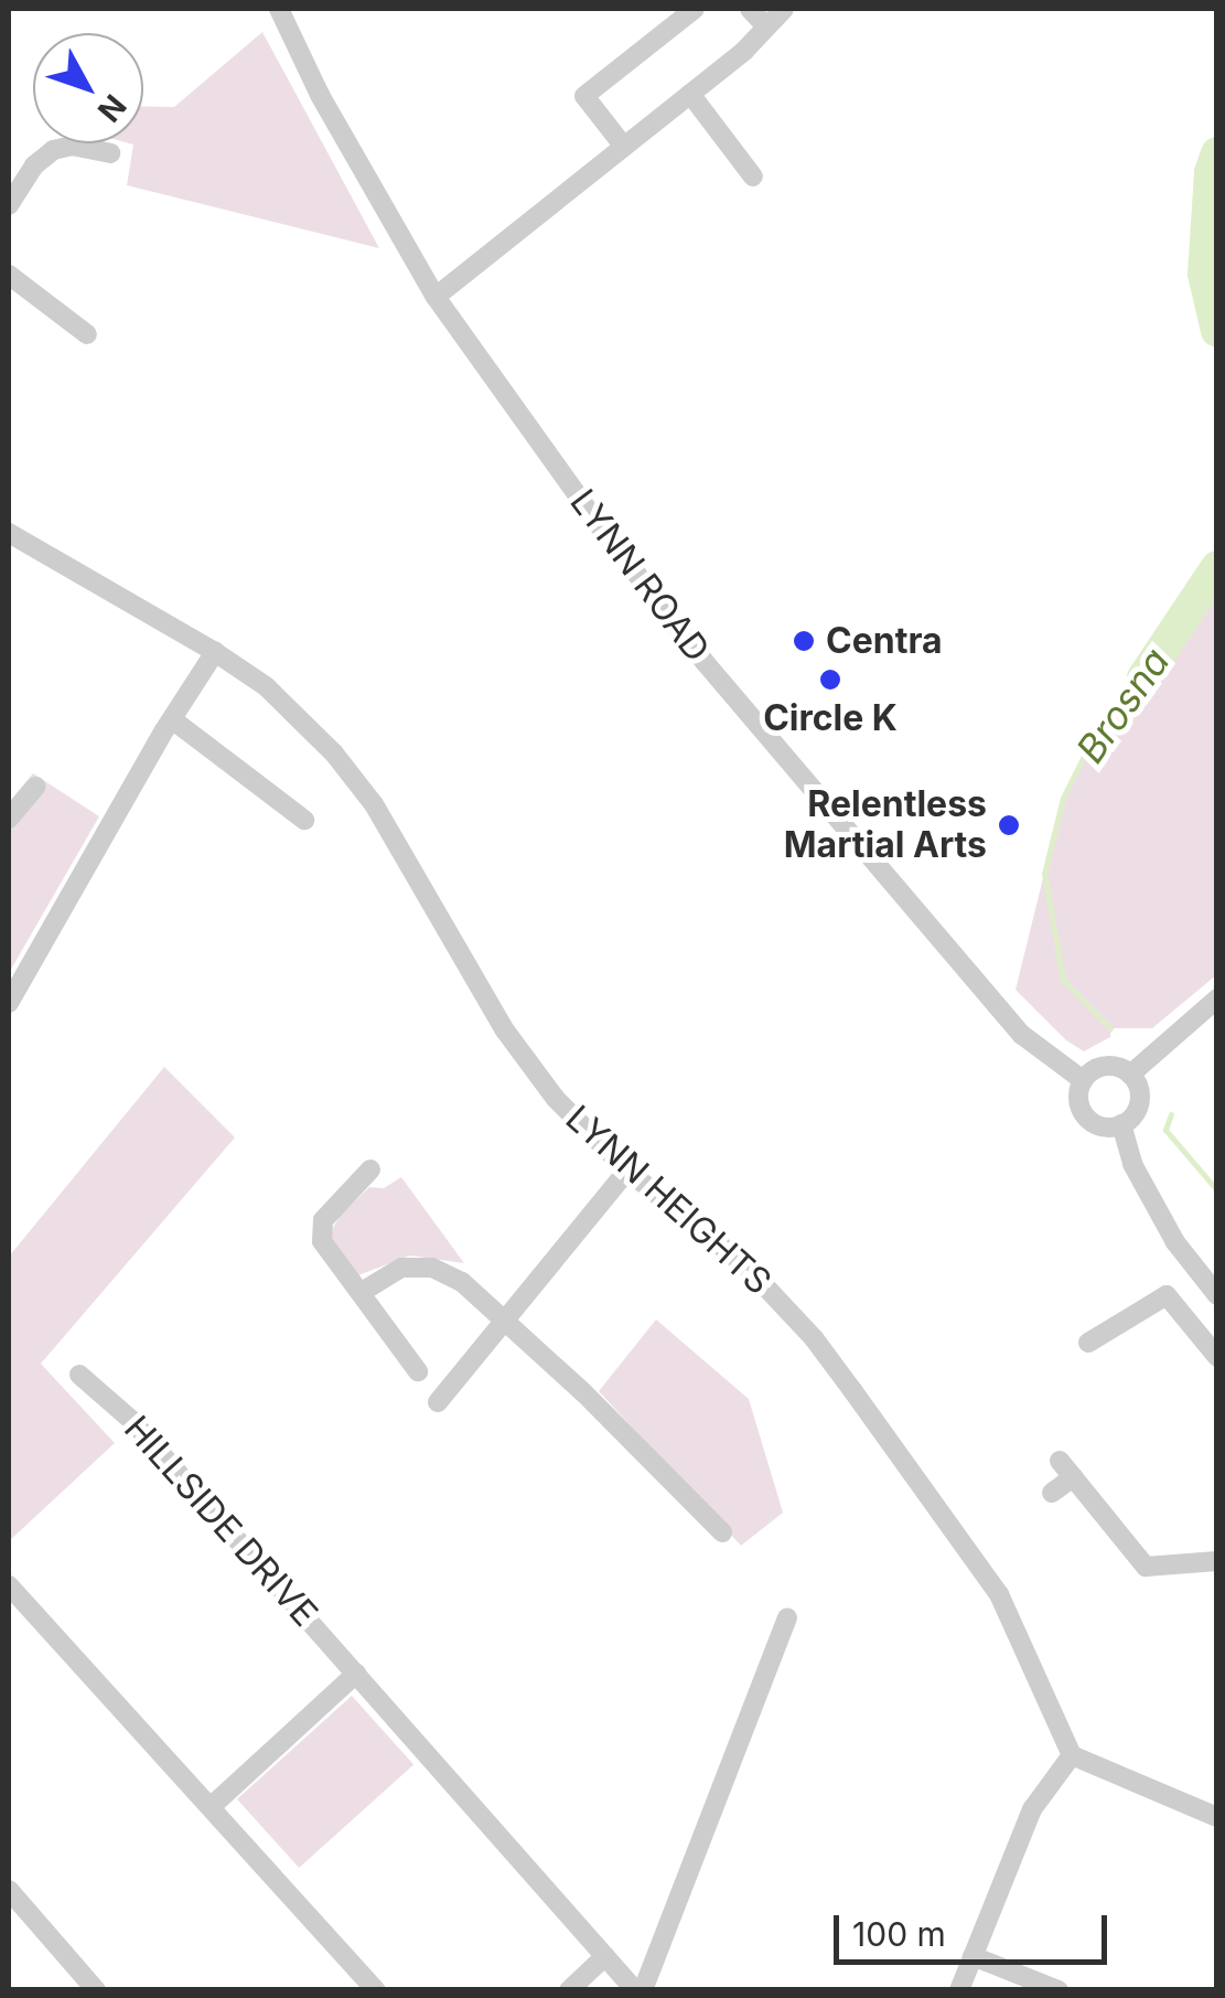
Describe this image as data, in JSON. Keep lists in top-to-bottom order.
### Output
{
  "streets": {
    "street": ["LYNN ROAD", "LYNN HEIGHTS", "HILLSIDE DRIVE"]
  },
  "water": ["Brosna"],
  "places": ["Centra", "Circle K", "Relentless Martial Arts"],
  "scale_bar": "100 m",
  "north": "bottom right"
}
